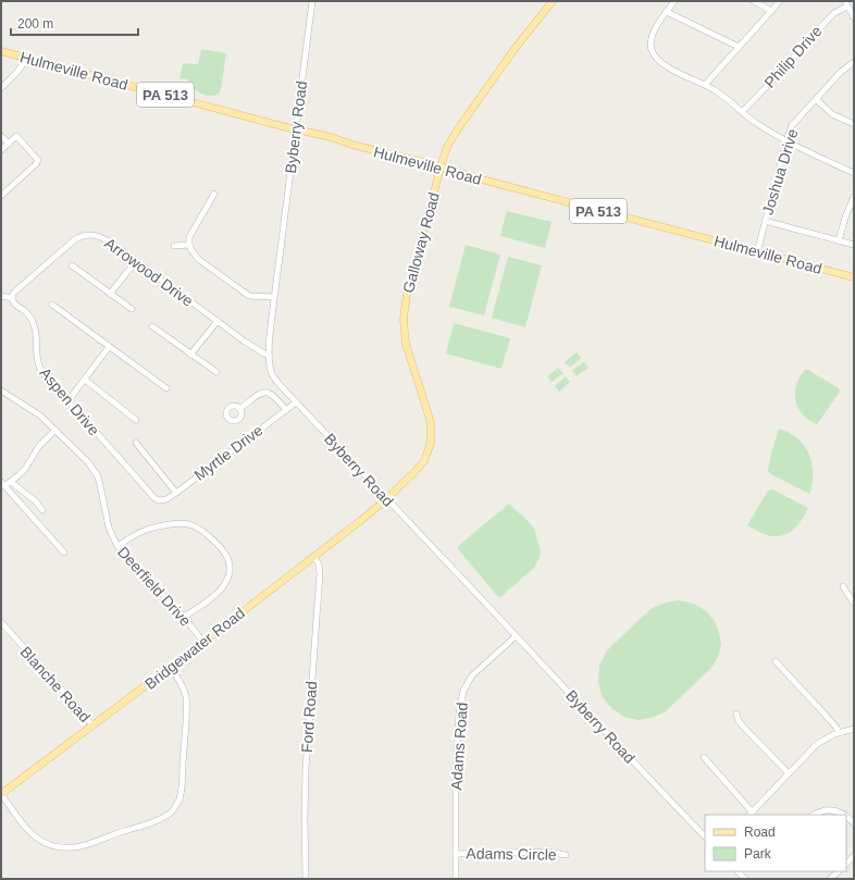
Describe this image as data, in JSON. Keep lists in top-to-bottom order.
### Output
{
  "streets": {
    "main road": [
      "Hulmeville Road",
      "PA 513",
      "Galloway Road",
      "Bridgewater Road"
    ],
    "street": [
      "Philip Drive",
      "Byberry Road",
      "Joshua Drive",
      "Arrowood Drive",
      "Aspen Drive",
      "Myrtle Drive",
      "Deerfield Drive",
      "Blanche Road",
      "Ford Road",
      "Adams Road",
      "Adams Circle"
    ]
  },
  "crossings": [
    ["Hulmeville Road", "Byberry Road"],
    ["Hulmeville Road", "Joshua Drive"],
    ["Hulmeville Road", "Galloway Road"],
    ["Byberry Road", "Galloway Road"],
    ["Byberry Road", "Arrowood Drive"],
    ["Byberry Road", "Myrtle Drive"],
    ["Byberry Road", "Bridgewater Road"],
    ["Byberry Road", "Adams Road"],
    ["Galloway Road", "Bridgewater Road"],
    ["Arrowood Drive", "Aspen Drive"],
    ["Aspen Drive", "Myrtle Drive"],
    ["Deerfield Drive", "Bridgewater Road"],
    ["Bridgewater Road", "Blanche Road"],
    ["Bridgewater Road", "Ford Road"],
    ["Adams Road", "Adams Circle"]
  ],
  "legend": ["Road", "Park"],
  "scale_bar": "200 m"
}
